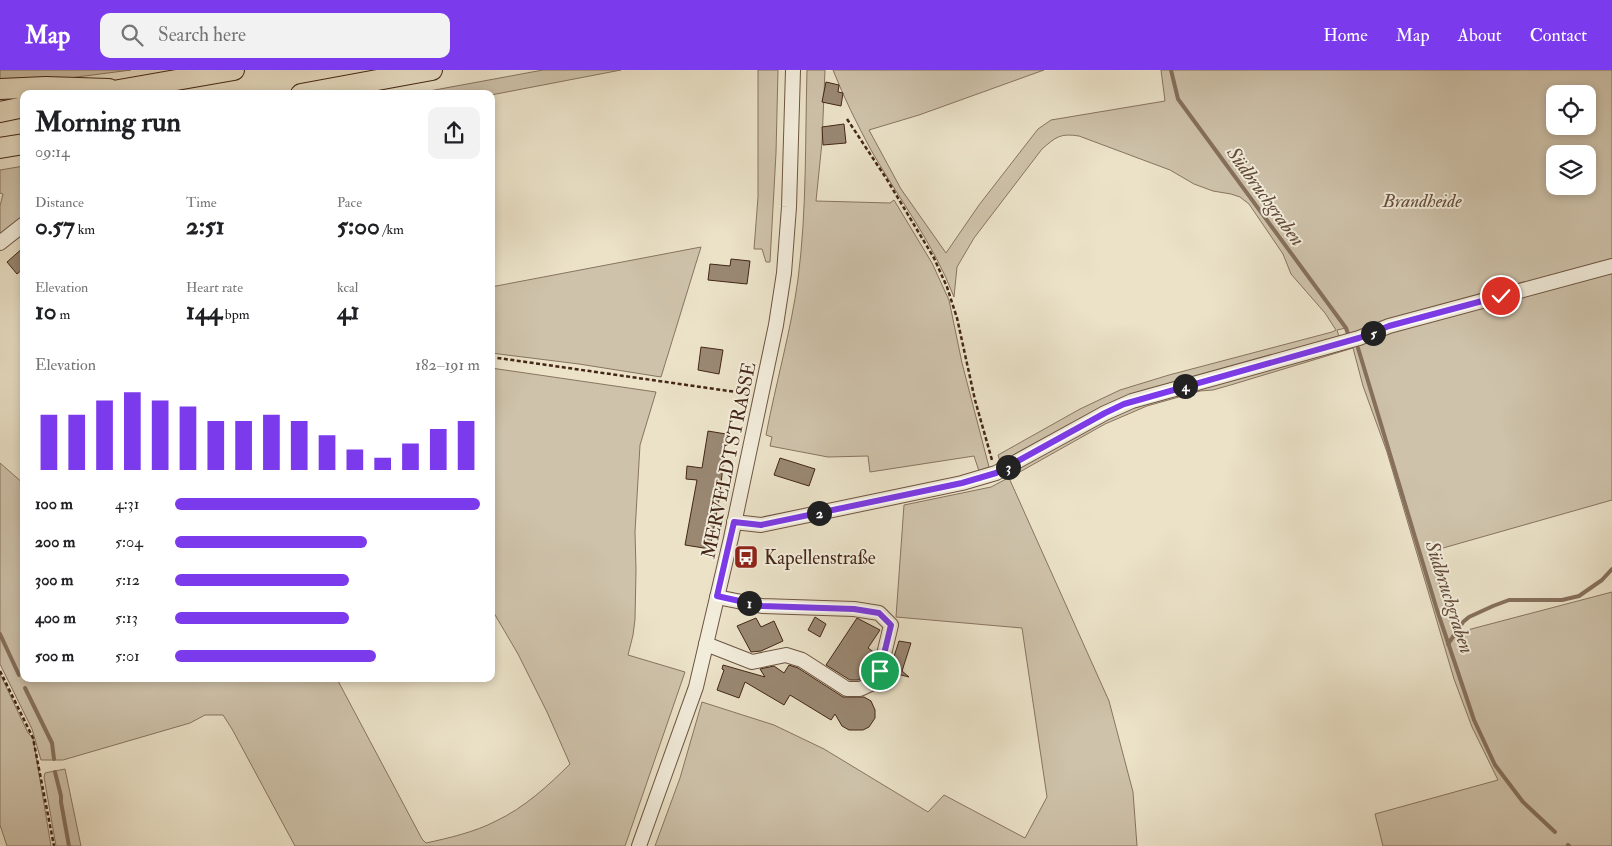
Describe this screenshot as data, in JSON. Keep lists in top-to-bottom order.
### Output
{
  "streets": {
    "street": ["MERVELDTSTRASSE"]
  },
  "water": ["Südbruchgraben"],
  "parks": ["Brandheide"],
  "places": {
    "bus stop": ["Kapellenstraße"]
  },
  "page": {
    "header": "Map",
    "search": "Search here",
    "nav": [
      "Home",
      "Map",
      "About",
      "Contact"
    ],
    "heading": ["Morning run", "09:14"],
    "stats": [
      ["Distance", "0.57 km"],
      ["Time", "2:51"],
      ["Pace", "5:00 /km"],
      ["Elevation", "10 m"],
      ["Heart rate", "144 bpm"],
      ["kcal", "41"]
    ],
    "pins": [
      "5",
      "4",
      "3",
      "2",
      "1"
    ],
    "chart": ["Elevation", "182–191 m"],
    "list": [
      {
        "name": "100 m",
        "note": "4:31"
      },
      {
        "name": "200 m",
        "note": "5:04"
      },
      {
        "name": "300 m",
        "note": "5:12"
      },
      {
        "name": "400 m",
        "note": "5:13"
      },
      {
        "name": "500 m",
        "note": "5:01"
      }
    ]
  }
}
